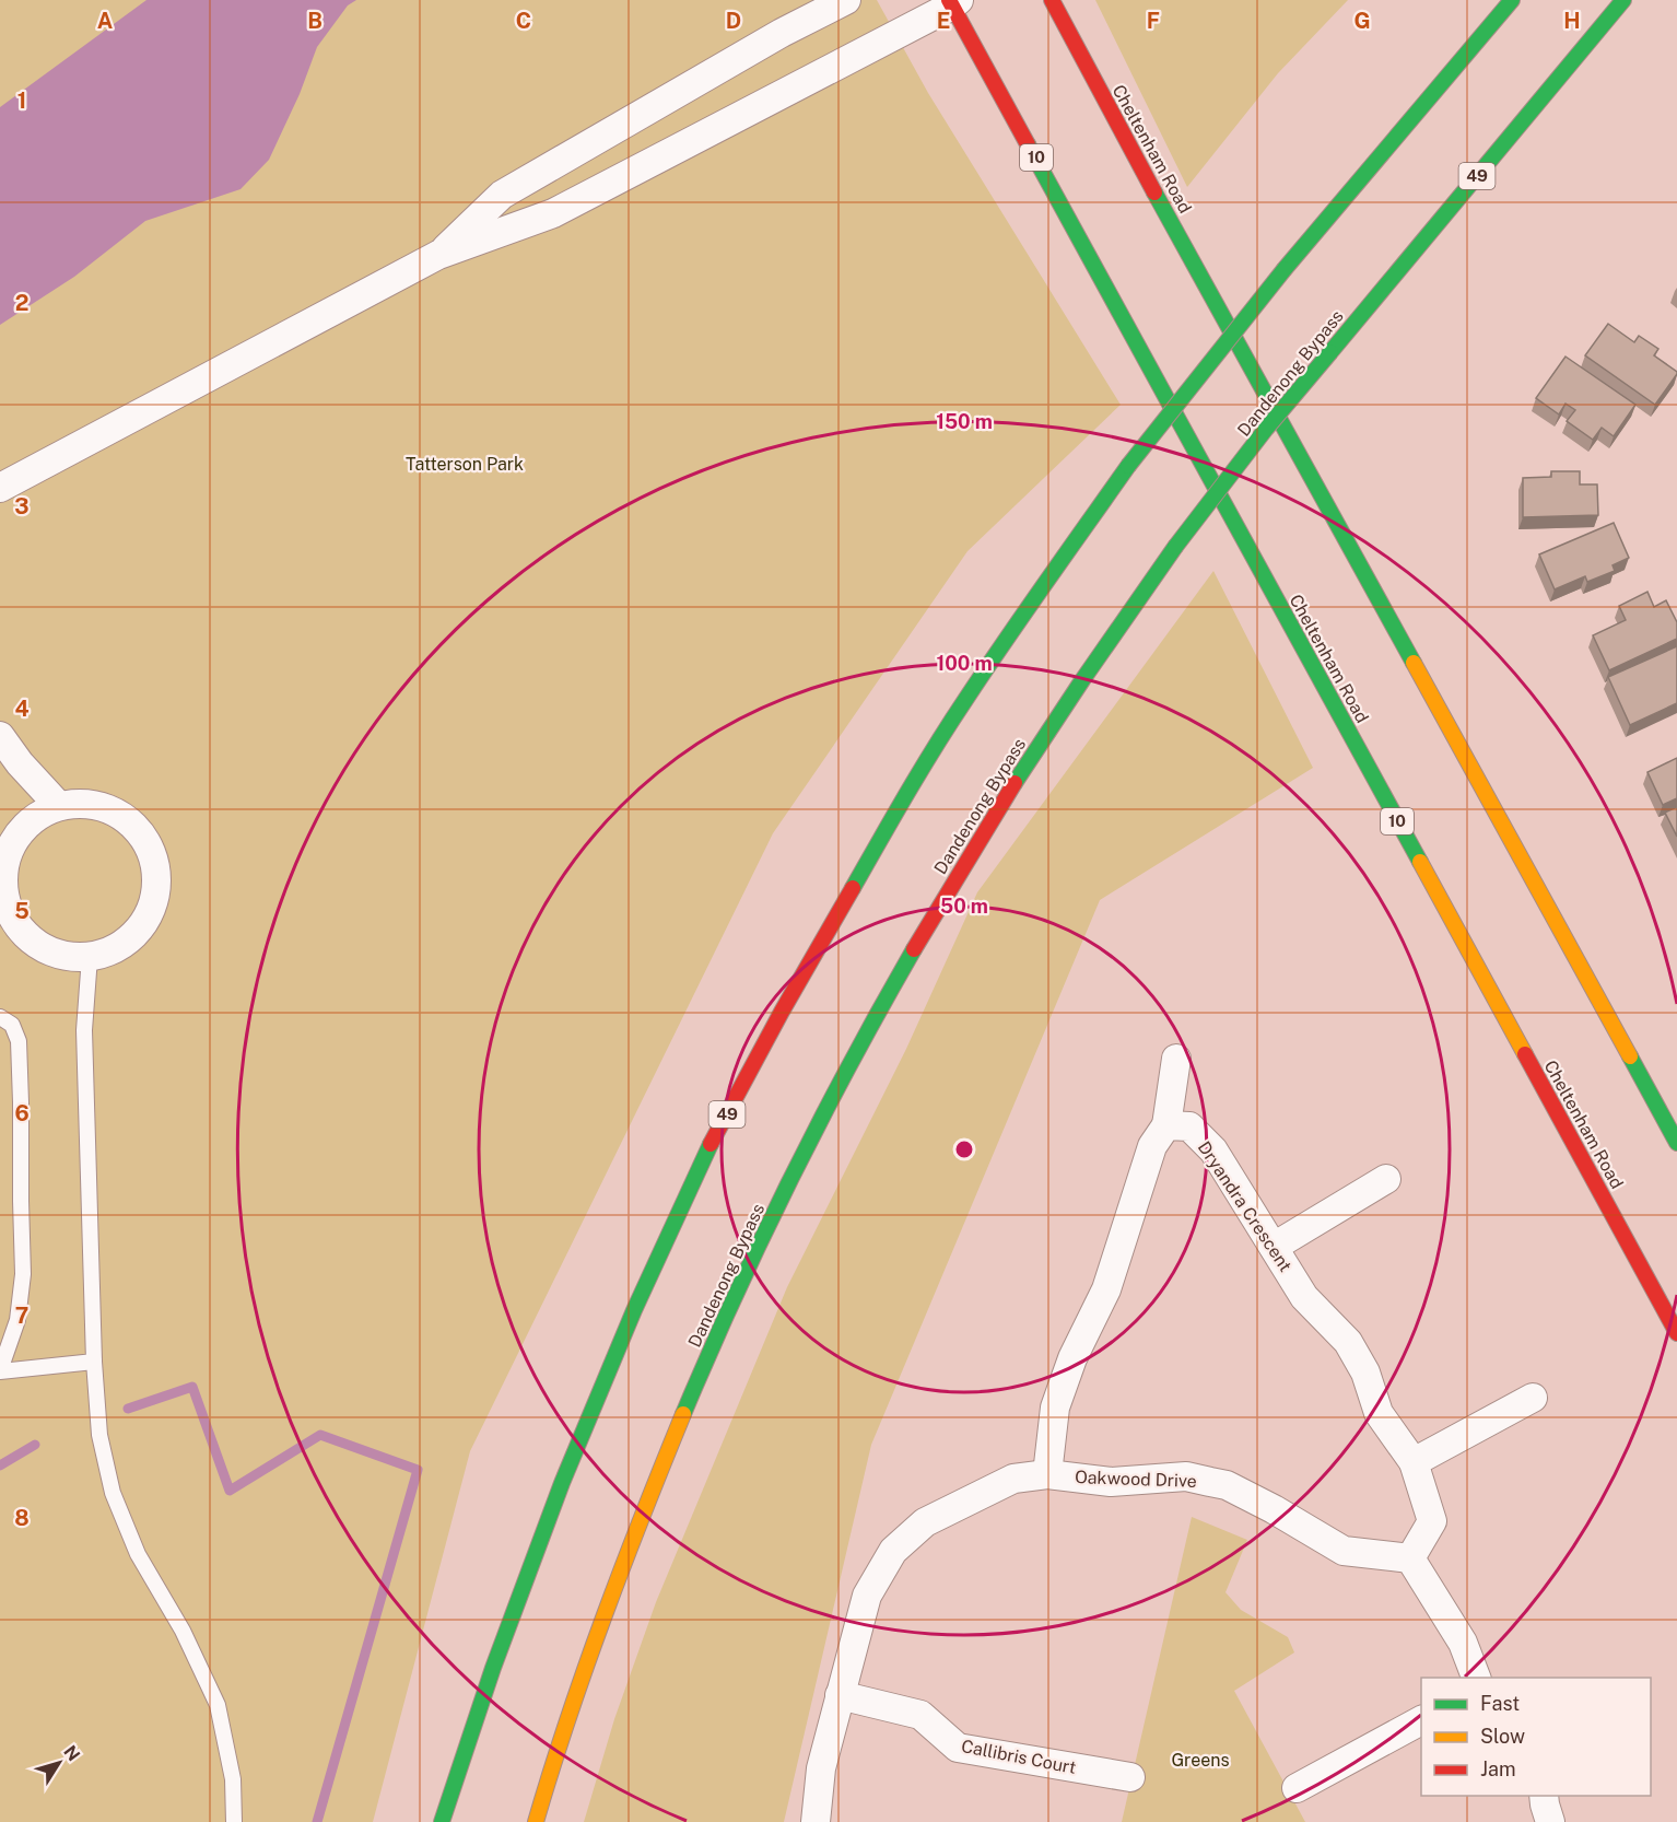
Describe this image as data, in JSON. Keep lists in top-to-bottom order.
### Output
{
  "streets": {
    "main road": [
      "Cheltenham Road",
      "10",
      "49",
      "Dandenong Bypass"
    ],
    "street": ["Dryandra Crescent", "Oakwood Drive", "Callibris Court"]
  },
  "crossings": [
    ["Dryandra Crescent", "Oakwood Drive"],
    ["Oakwood Drive", "Callibris Court"]
  ],
  "parks": ["Tatterson Park", "Greens"],
  "legend": ["Fast", "Slow", "Jam"],
  "north": "top right",
  "grid": {
    "columns": [
      "A",
      "B",
      "C",
      "D",
      "E",
      "F",
      "G",
      "H"
    ],
    "rows": [
      "1",
      "2",
      "3",
      "4",
      "5",
      "6",
      "7",
      "8"
    ]
  },
  "rings": ["150 m", "100 m", "50 m"]
}
